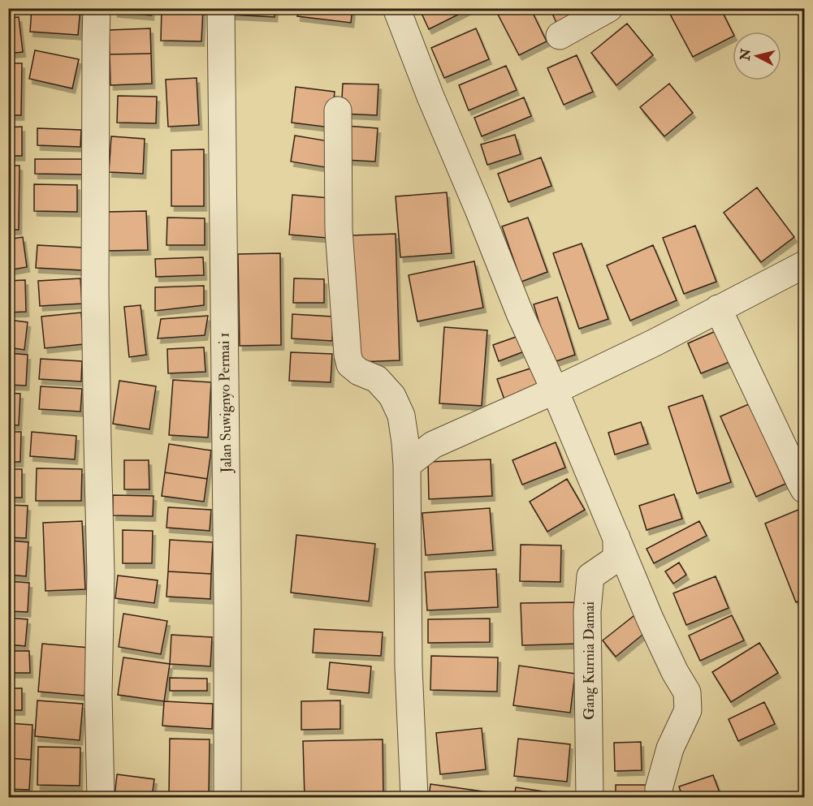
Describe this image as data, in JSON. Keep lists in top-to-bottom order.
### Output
{
  "streets": {
    "street": ["Jalan Suwignyo Permai 1", "Gang Kurnia Damai"]
  },
  "north": "left"
}
